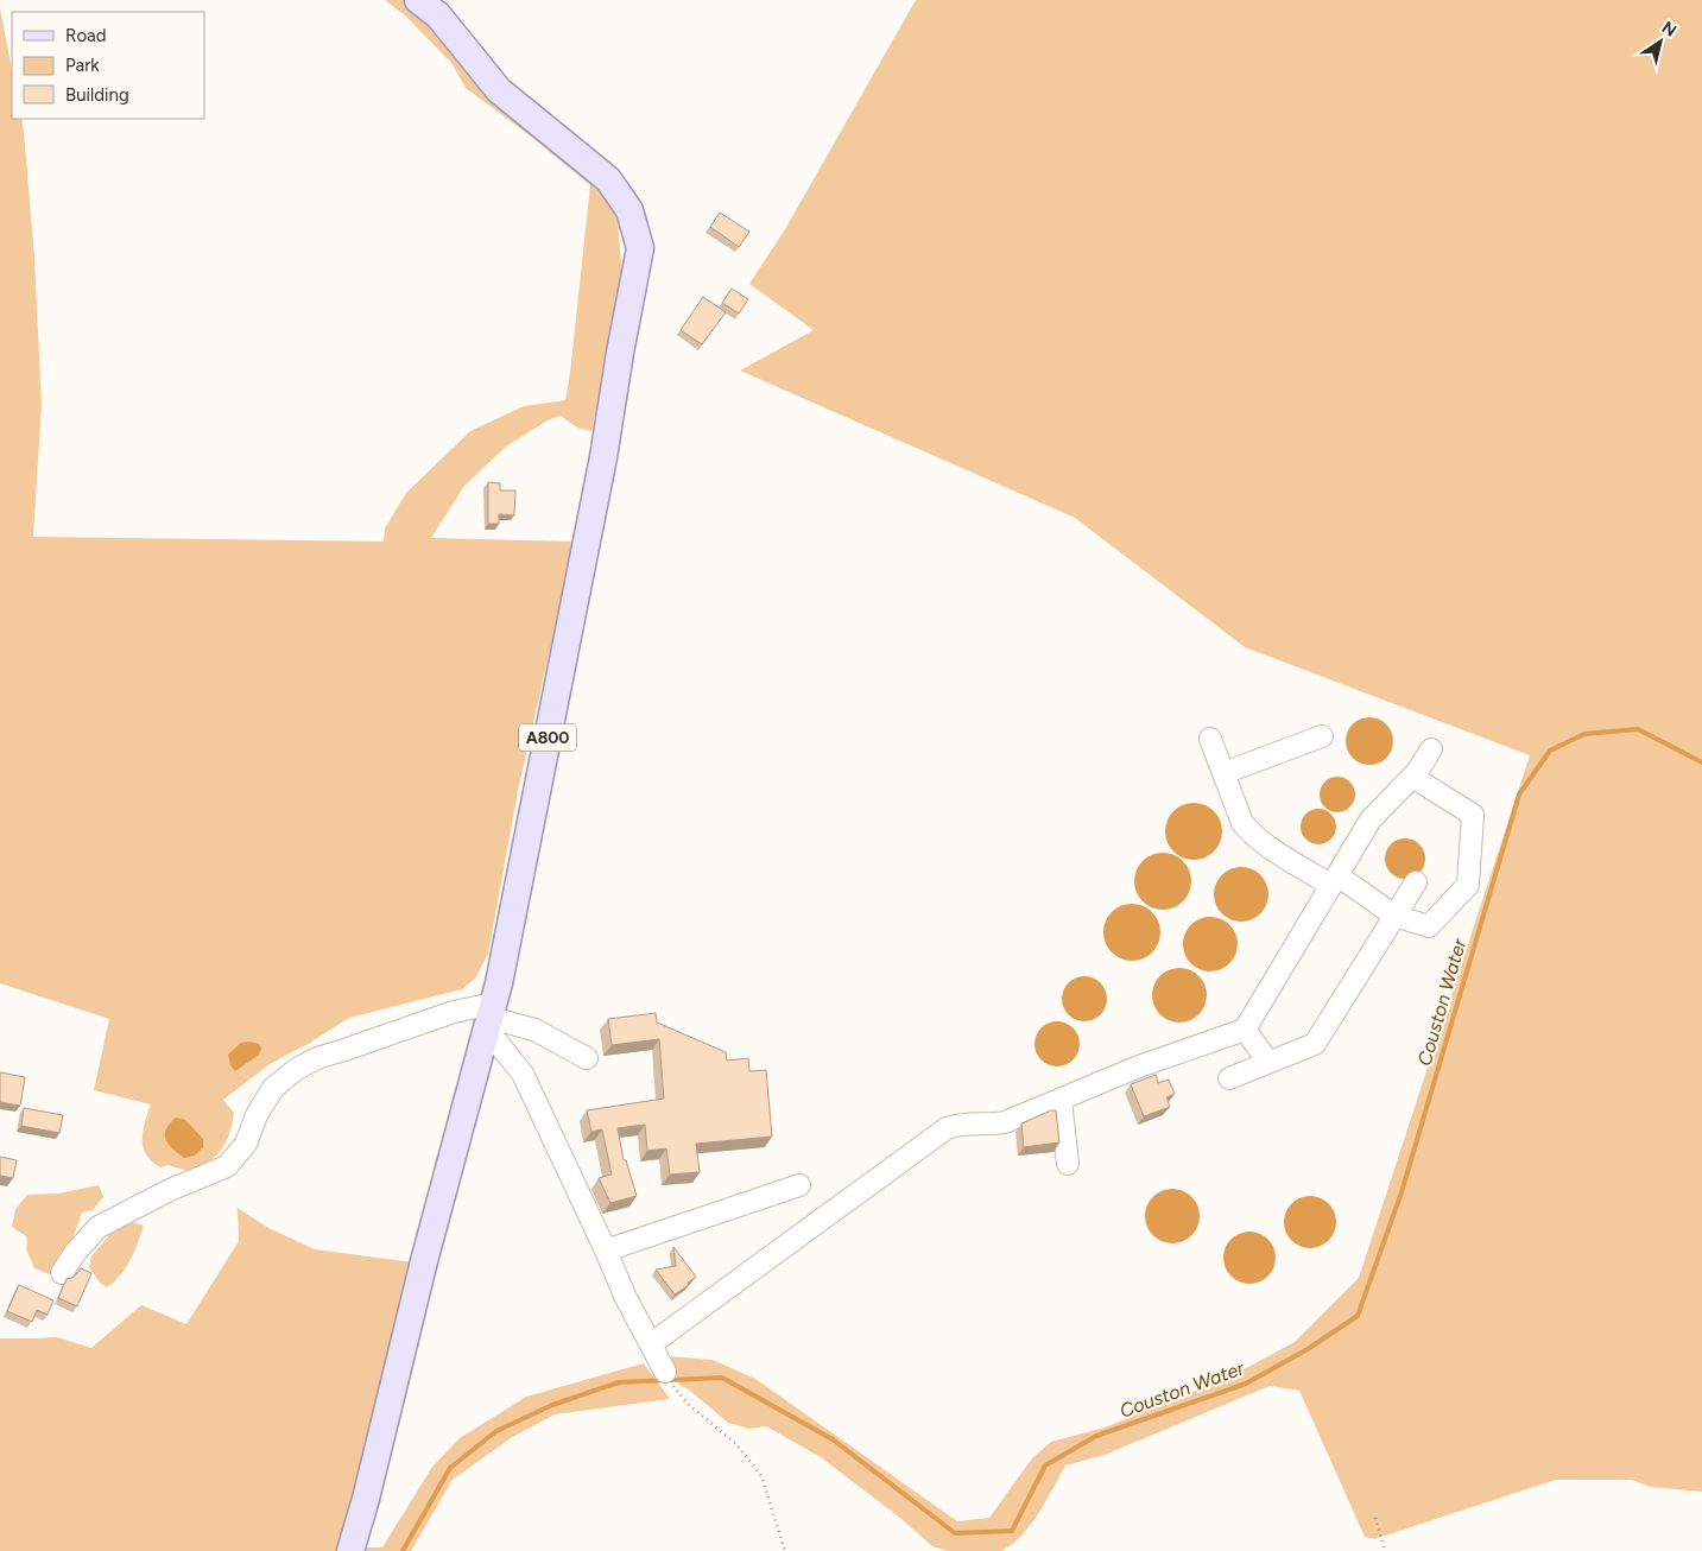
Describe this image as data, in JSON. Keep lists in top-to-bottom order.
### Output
{
  "streets": {
    "main road": ["A800"]
  },
  "water": ["Couston Water"],
  "legend": ["Road", "Park", "Building"],
  "north": "top right"
}
